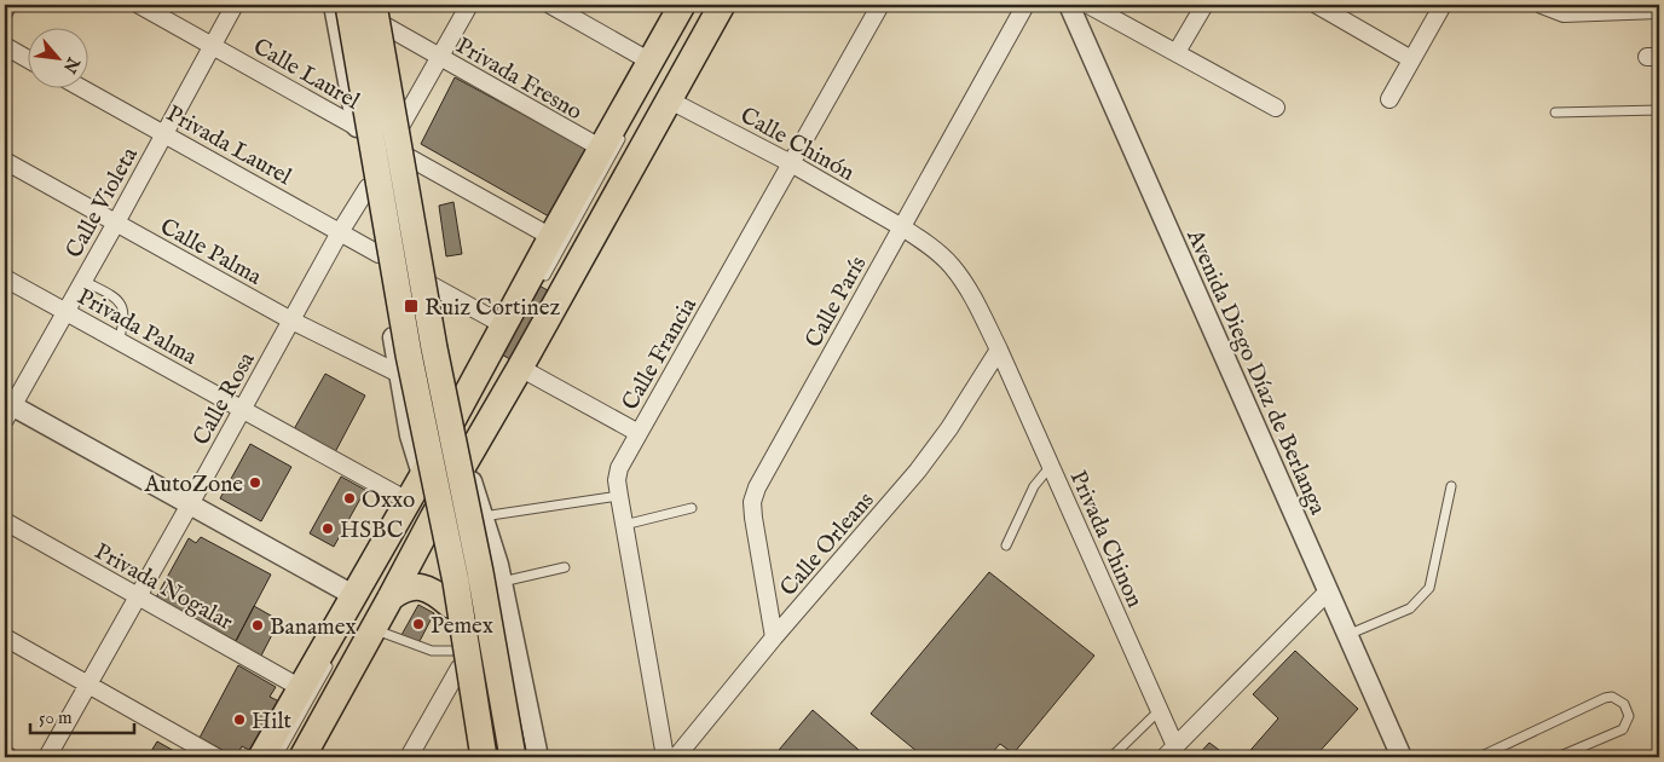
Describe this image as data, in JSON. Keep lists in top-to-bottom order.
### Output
{
  "streets": {
    "street": [
      "Calle Laurel",
      "Privada Fresno",
      "Calle Chinón",
      "Privada Laurel",
      "Calle Violeta",
      "Calle Palma",
      "Calle París",
      "Privada Palma",
      "Calle Francia",
      "Avenida Diego Díaz de Berlanga",
      "Calle Rosa",
      "Privada Chinon",
      "Calle Orleans",
      "Privada Nogalar"
    ]
  },
  "crossings": [
    ["Calle Laurel", "Calle Violeta"],
    ["Calle Chinón", "Calle París"],
    ["Calle Chinón", "Calle Francia"],
    ["Calle Chinón", "Privada Chinon"],
    ["Calle Chinón", "Calle Orleans"],
    ["Privada Laurel", "Calle Violeta"],
    ["Privada Laurel", "Calle Rosa"],
    ["Calle Violeta", "Calle Palma"],
    ["Calle Violeta", "Privada Palma"],
    ["Calle Palma", "Calle Rosa"],
    ["Calle París", "Calle Orleans"],
    ["Privada Palma", "Calle Rosa"],
    ["Calle Rosa", "Privada Nogalar"],
    ["Privada Chinon", "Calle Orleans"]
  ],
  "places": {
    "transit": ["Ruiz Cortinez"],
    "other": [
      "AutoZone",
      "Oxxo",
      "HSBC",
      "Pemex",
      "Banamex",
      "Hilt"
    ]
  },
  "scale_bar": "50 m",
  "north": "bottom right"
}
